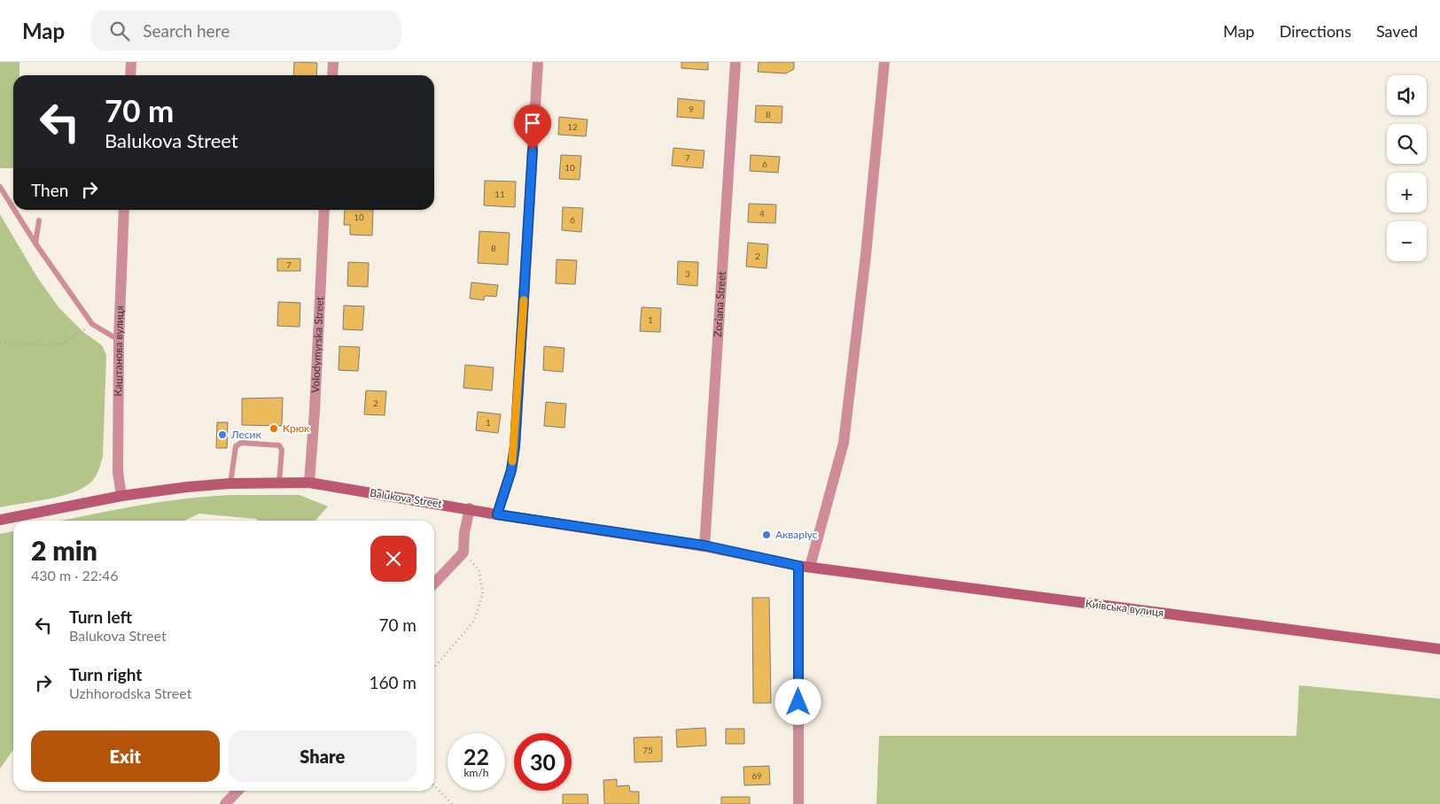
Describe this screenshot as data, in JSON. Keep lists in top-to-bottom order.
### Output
{
  "streets": {
    "main road": ["Balukova Street", "Київська вулиця"],
    "street": ["Zoriana Street", "Volodymyrska Street", "Каштанова вулиця"]
  },
  "crossings": [
    ["Zoriana Street", "Balukova Street"],
    ["Volodymyrska Street", "Balukova Street"],
    ["Каштанова вулиця", "Balukova Street"],
    ["Balukova Street", "Київська вулиця"]
  ],
  "places": ["Крюк", "Лесик", "Акваріус"],
  "house_numbers": [
    "9",
    "8",
    "12",
    "7",
    "6",
    "10",
    "11",
    "4",
    "10",
    "6",
    "8",
    "2",
    "7",
    "3",
    "1",
    "2",
    "1",
    "75",
    "69"
  ],
  "page": {
    "header": "Map",
    "search": "Search here",
    "nav": ["Map", "Directions", "Saved"],
    "map_buttons": ["+", "−"],
    "turn": ["70 m", "Balukova Street"],
    "then": "Then",
    "heading": ["2 min", "430 m · 22:46"],
    "list": [
      {
        "name": "Turn left",
        "note": "Balukova Street",
        "value": "70 m"
      },
      {
        "name": "Turn right",
        "note": "Uzhhorodska Street",
        "value": "160 m"
      }
    ],
    "buttons": ["Exit", "Share"],
    "speed": "22 km/h",
    "limit": "30"
  }
}
